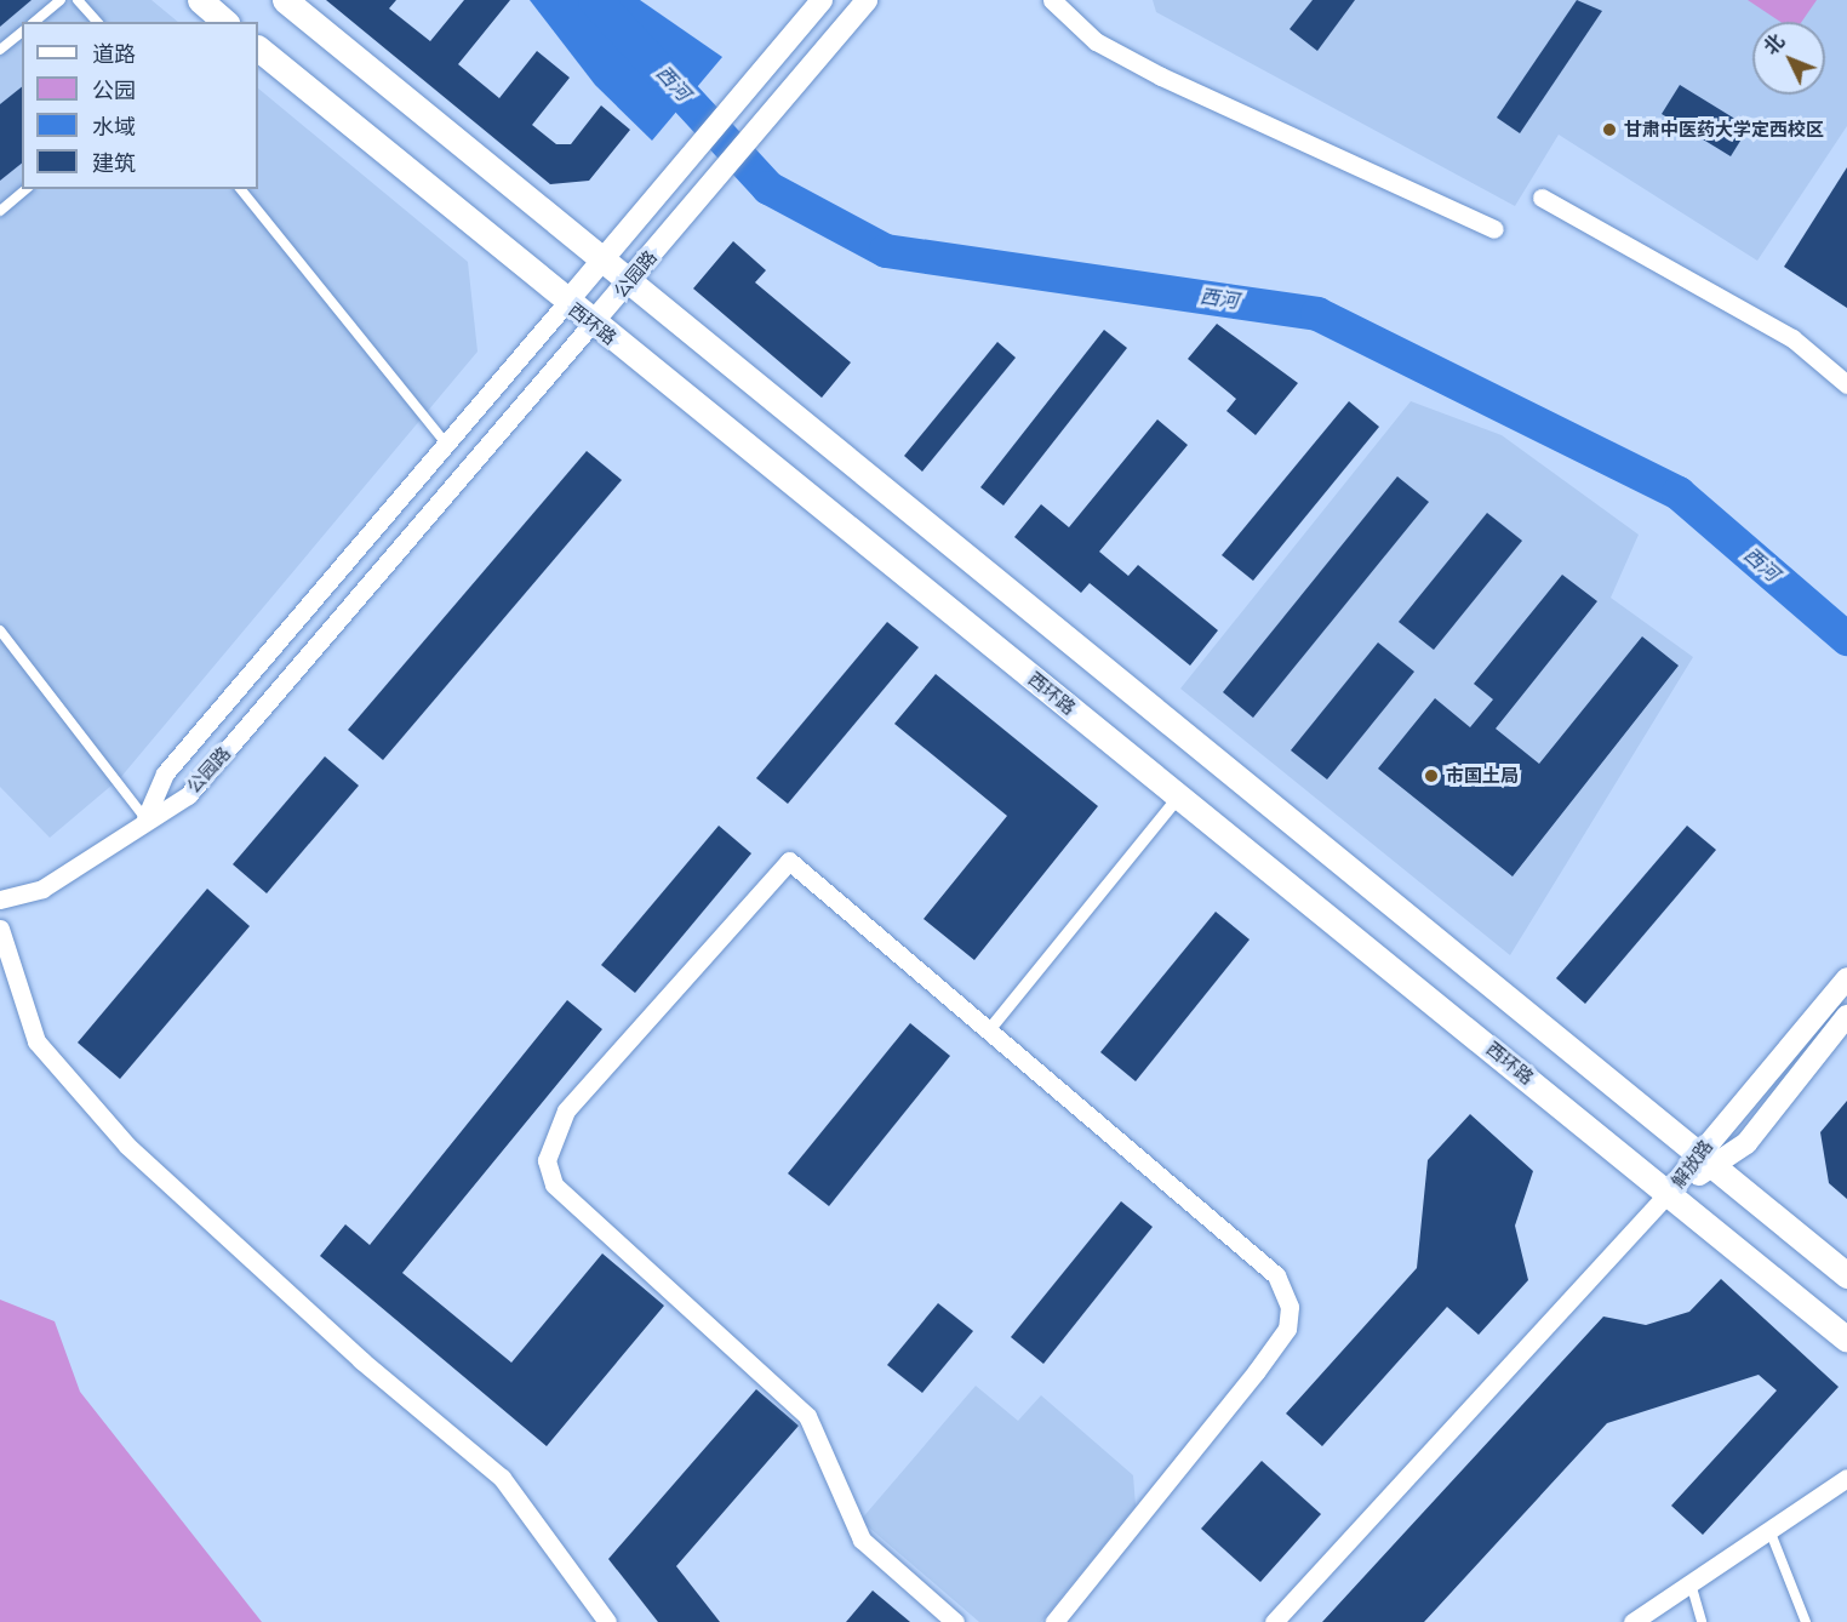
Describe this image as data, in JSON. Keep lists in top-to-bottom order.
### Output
{
  "streets": {
    "main road": ["西环路"],
    "street": ["公园路", "解放路"]
  },
  "crossings": [
    ["公园路", "西环路"],
    ["西环路", "解放路"]
  ],
  "water": ["西河"],
  "places": ["甘肃中医药大学定西校区", "市国土局"],
  "legend": [
    "道路",
    "公园",
    "水域",
    "建筑"
  ],
  "north": "top left"
}
